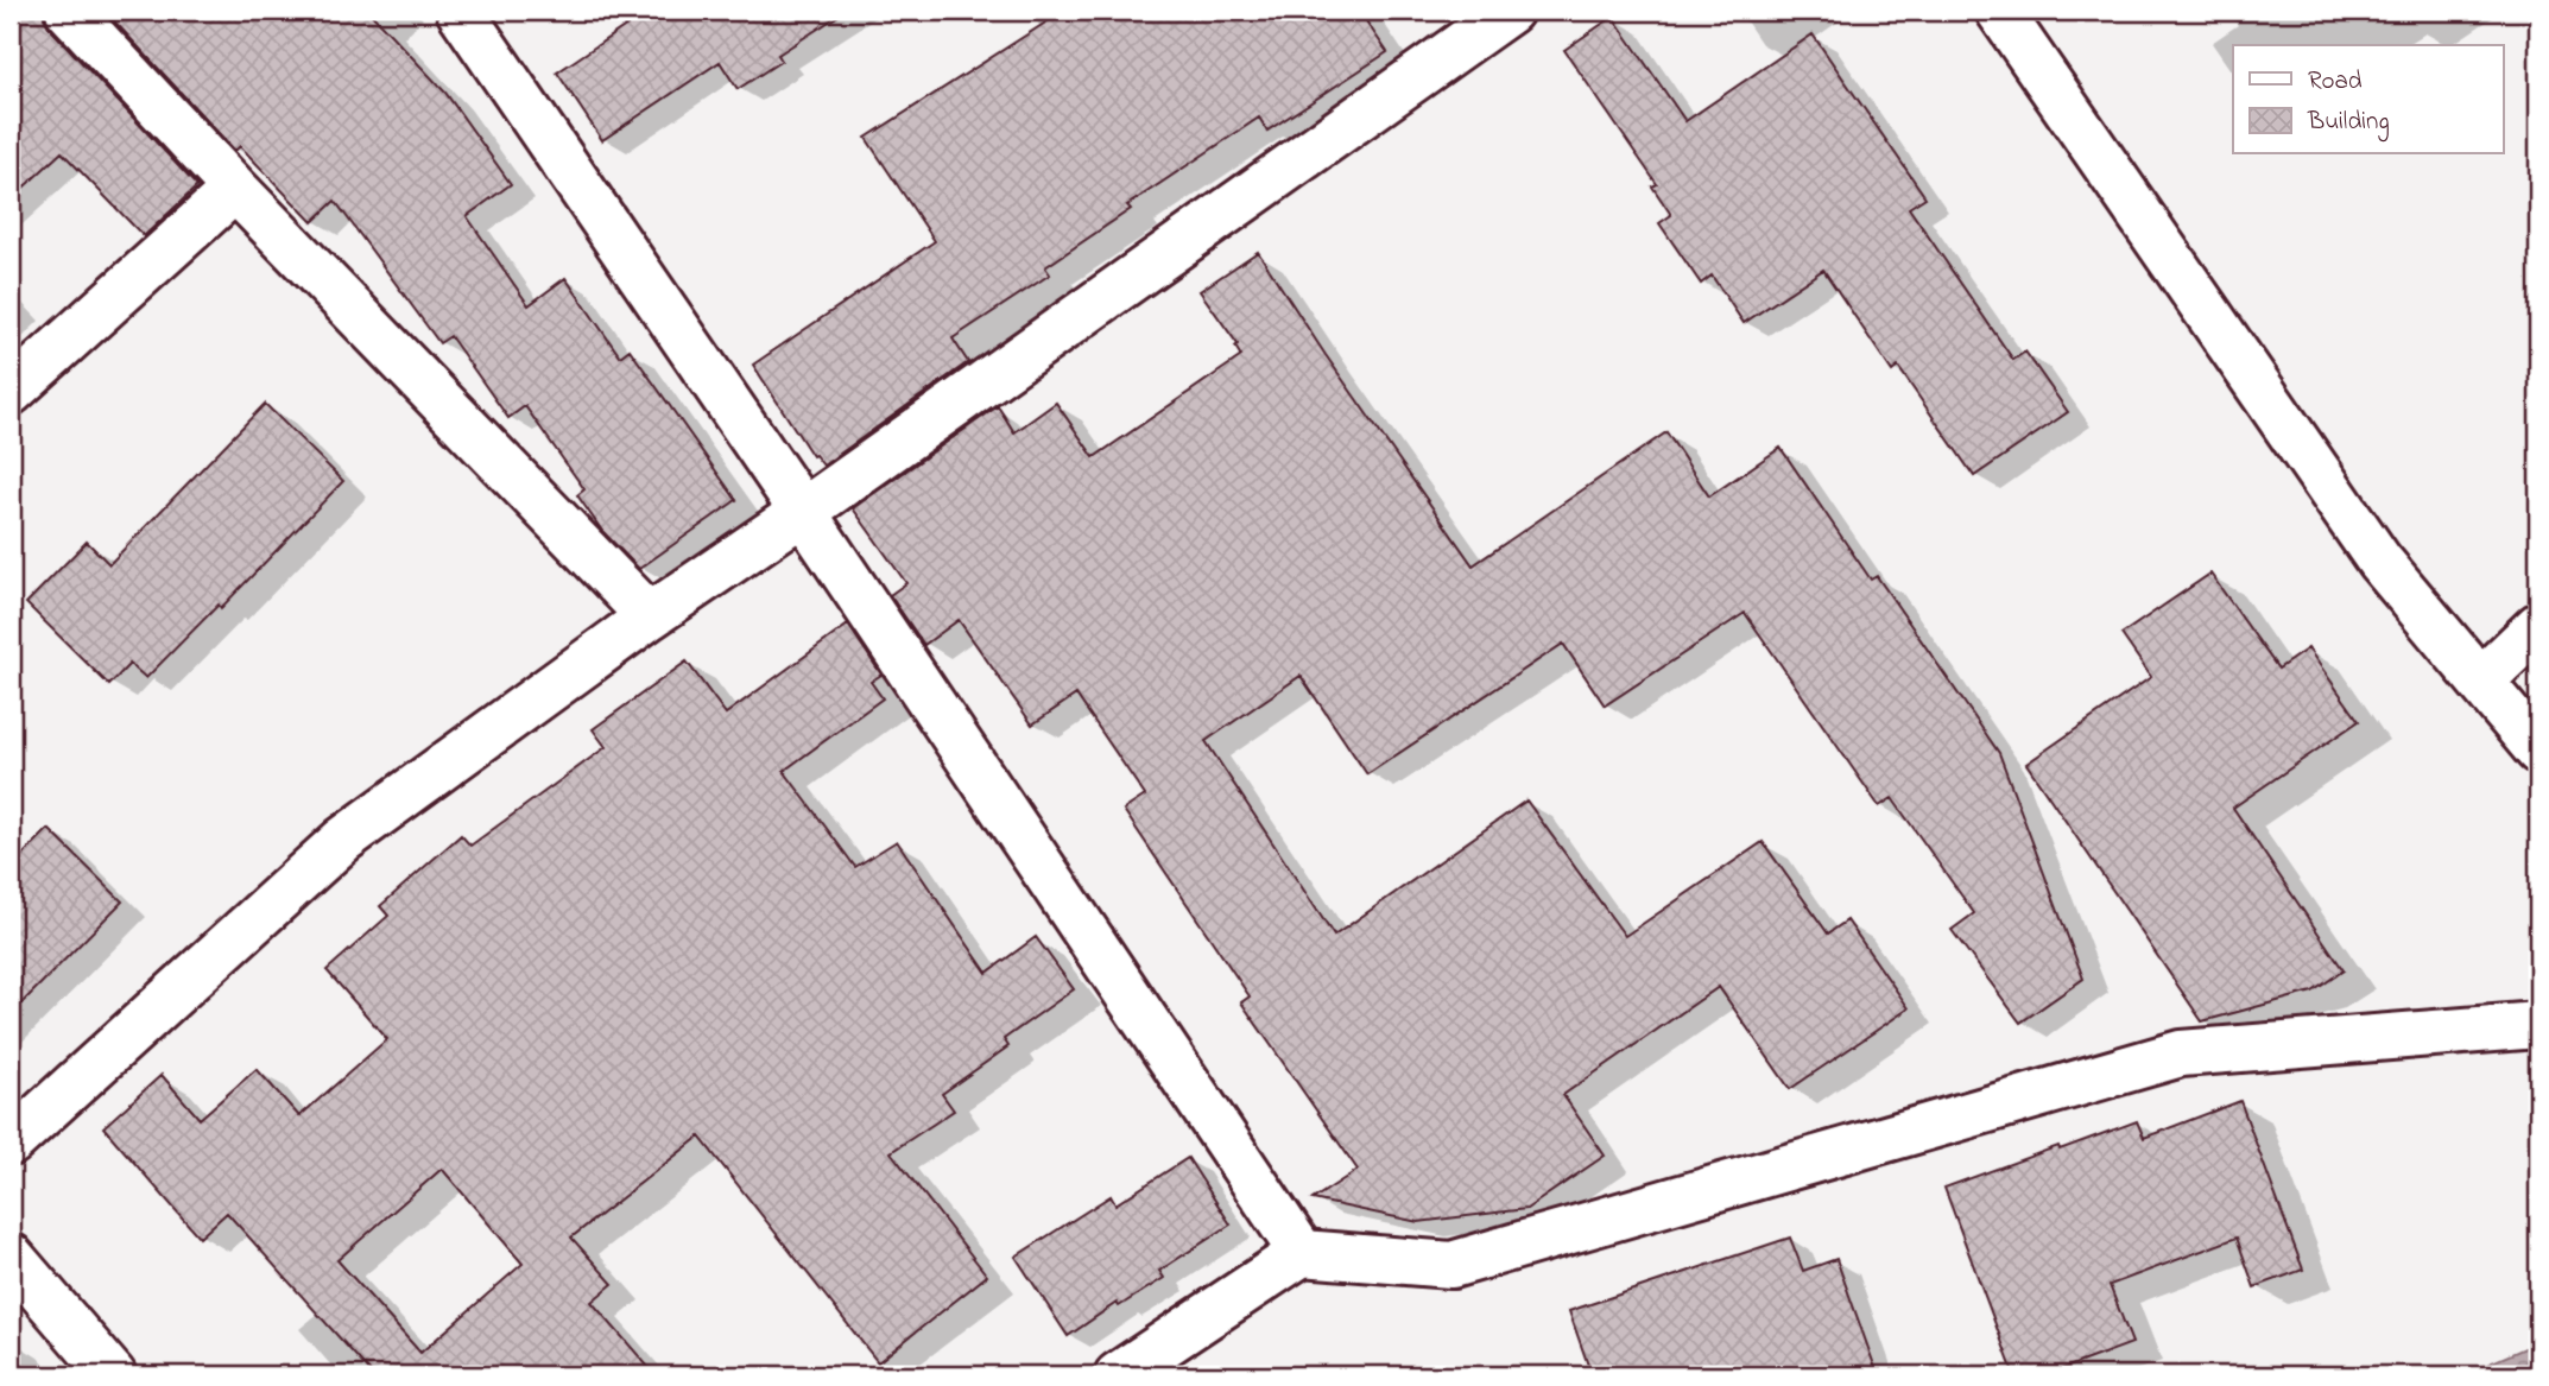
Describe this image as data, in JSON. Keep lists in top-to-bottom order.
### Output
{
  "legend": ["Road", "Building"]
}
